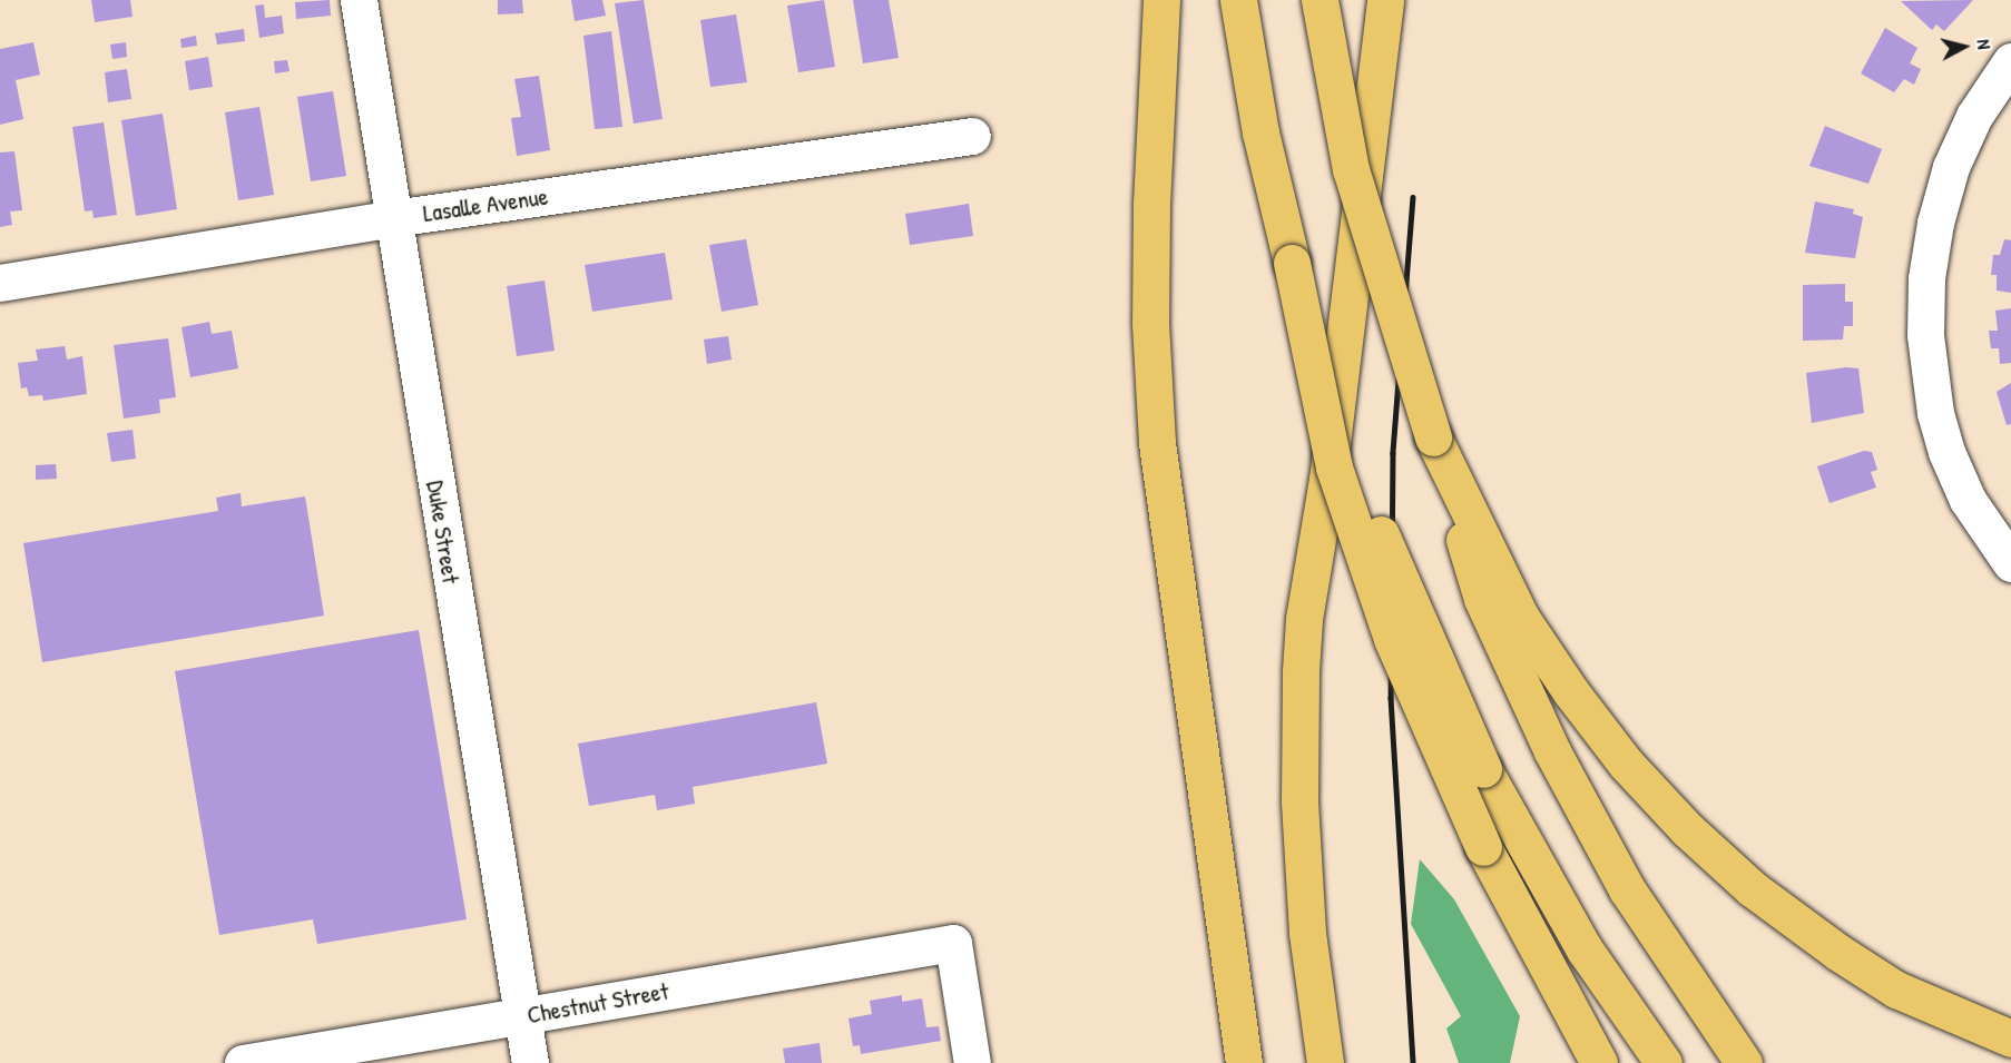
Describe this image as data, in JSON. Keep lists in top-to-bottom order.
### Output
{
  "streets": {
    "street": ["Lasalle Avenue", "Duke Street", "Chestnut Street"]
  },
  "crossings": [
    ["Lasalle Avenue", "Duke Street"],
    ["Duke Street", "Chestnut Street"]
  ],
  "north": "right"
}
